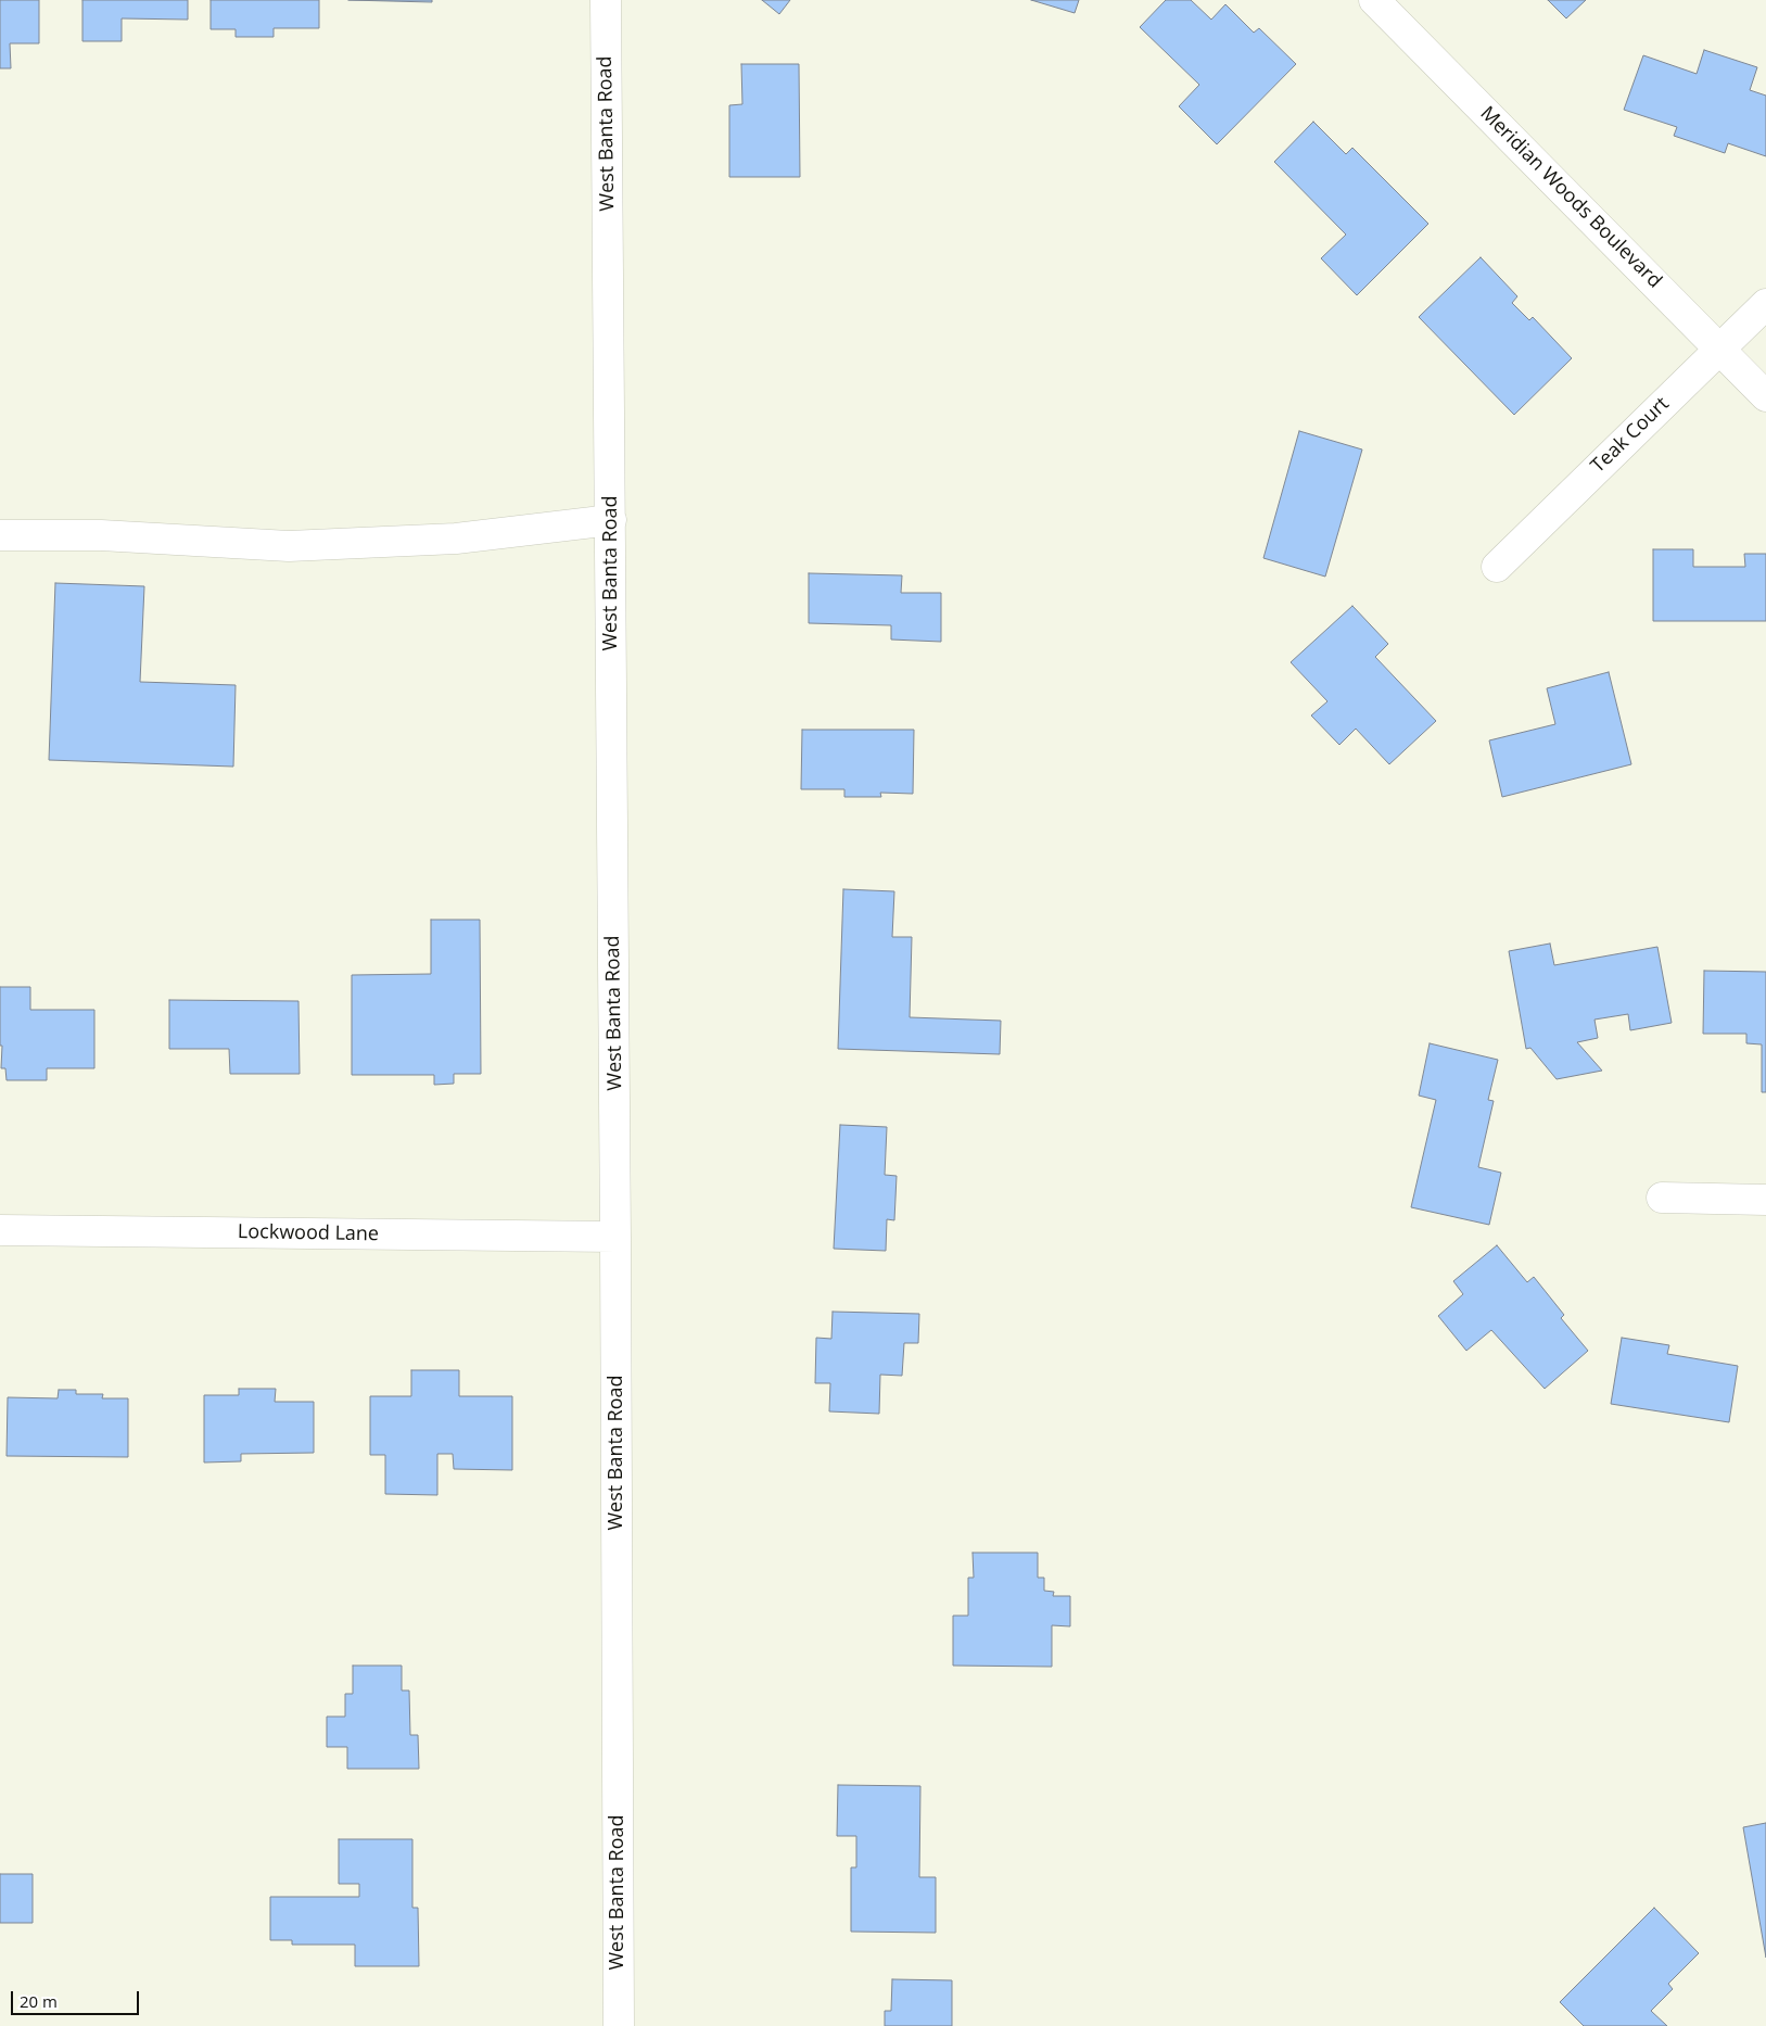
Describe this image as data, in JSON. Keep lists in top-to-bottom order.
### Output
{
  "streets": {
    "street": [
      "West Banta Road",
      "Meridian Woods Boulevard",
      "Teak Court",
      "Lockwood Lane"
    ]
  },
  "crossings": [
    ["West Banta Road", "Lockwood Lane"],
    ["Meridian Woods Boulevard", "Teak Court"]
  ],
  "scale_bar": "20 m"
}
